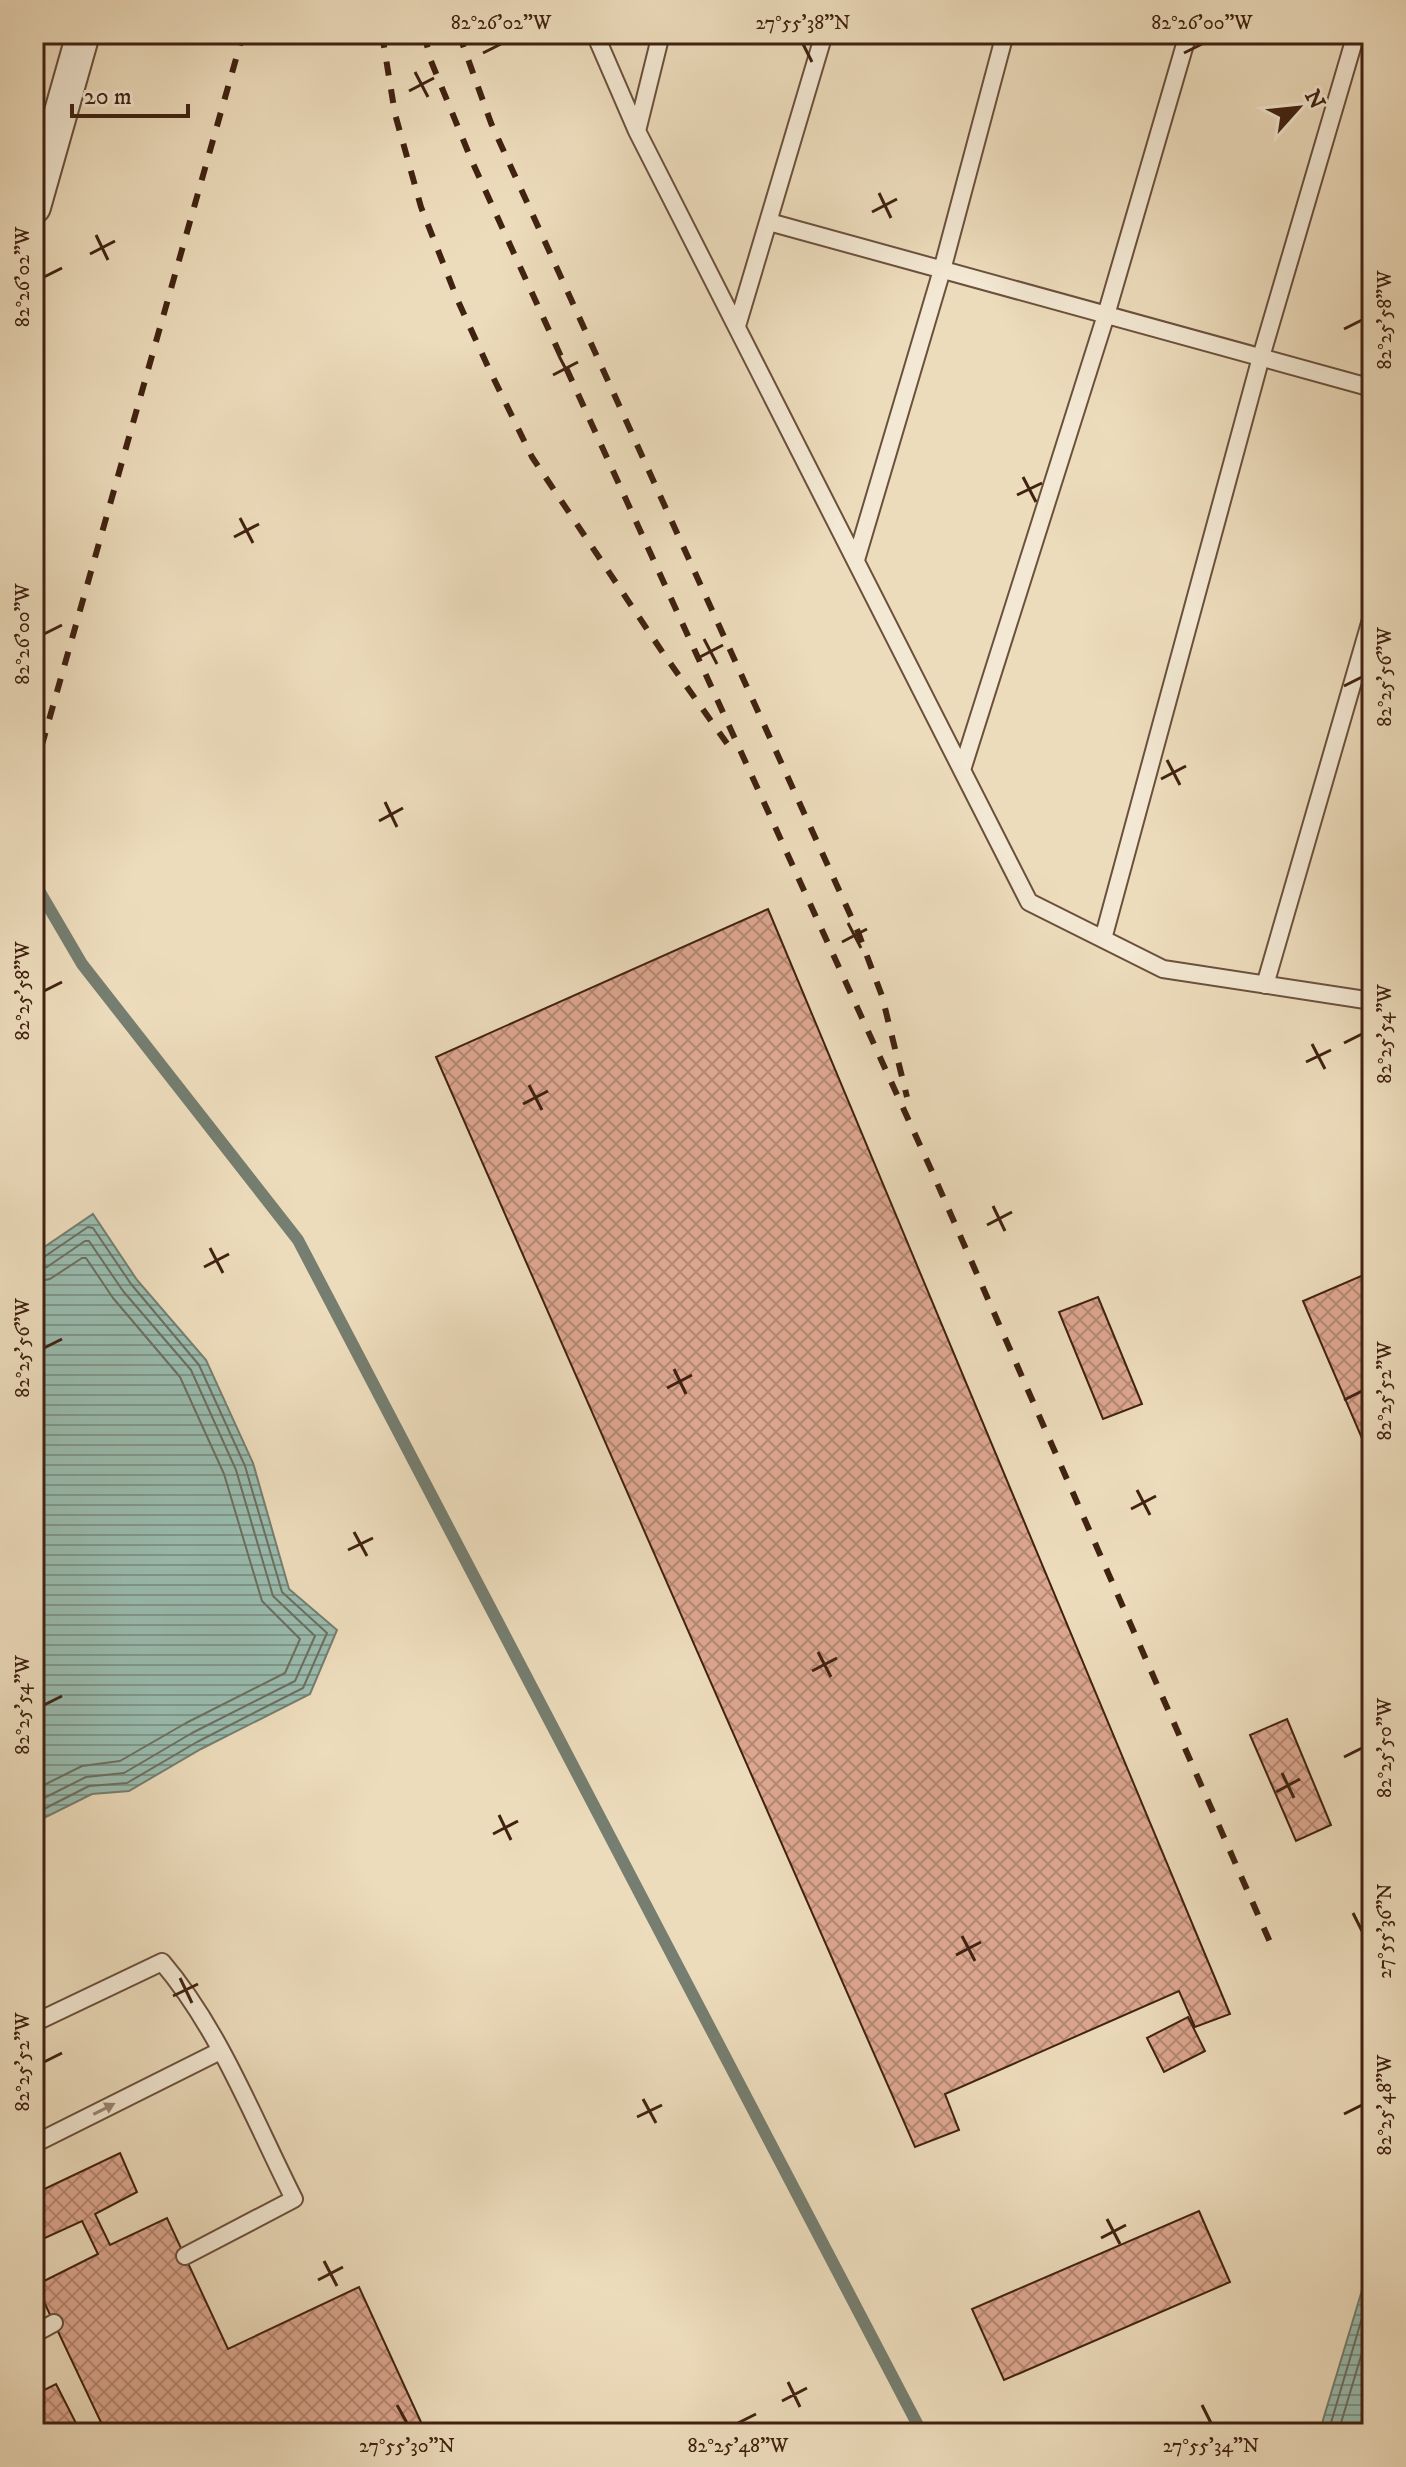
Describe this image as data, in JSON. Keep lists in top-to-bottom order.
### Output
{
  "scale_bar": "20 m",
  "north": "top right",
  "coordinates": [
    "82°26'02\"W",
    "27°55'38\"N",
    "82°26'00\"W",
    "82°25'58\"W",
    "82°25'56\"W",
    "82°25'54\"W",
    "82°25'52\"W",
    "82°25'50\"W",
    "27°55'36\"N",
    "82°25'48\"W",
    "27°55'30\"N",
    "27°55'34\"N"
  ]
}
